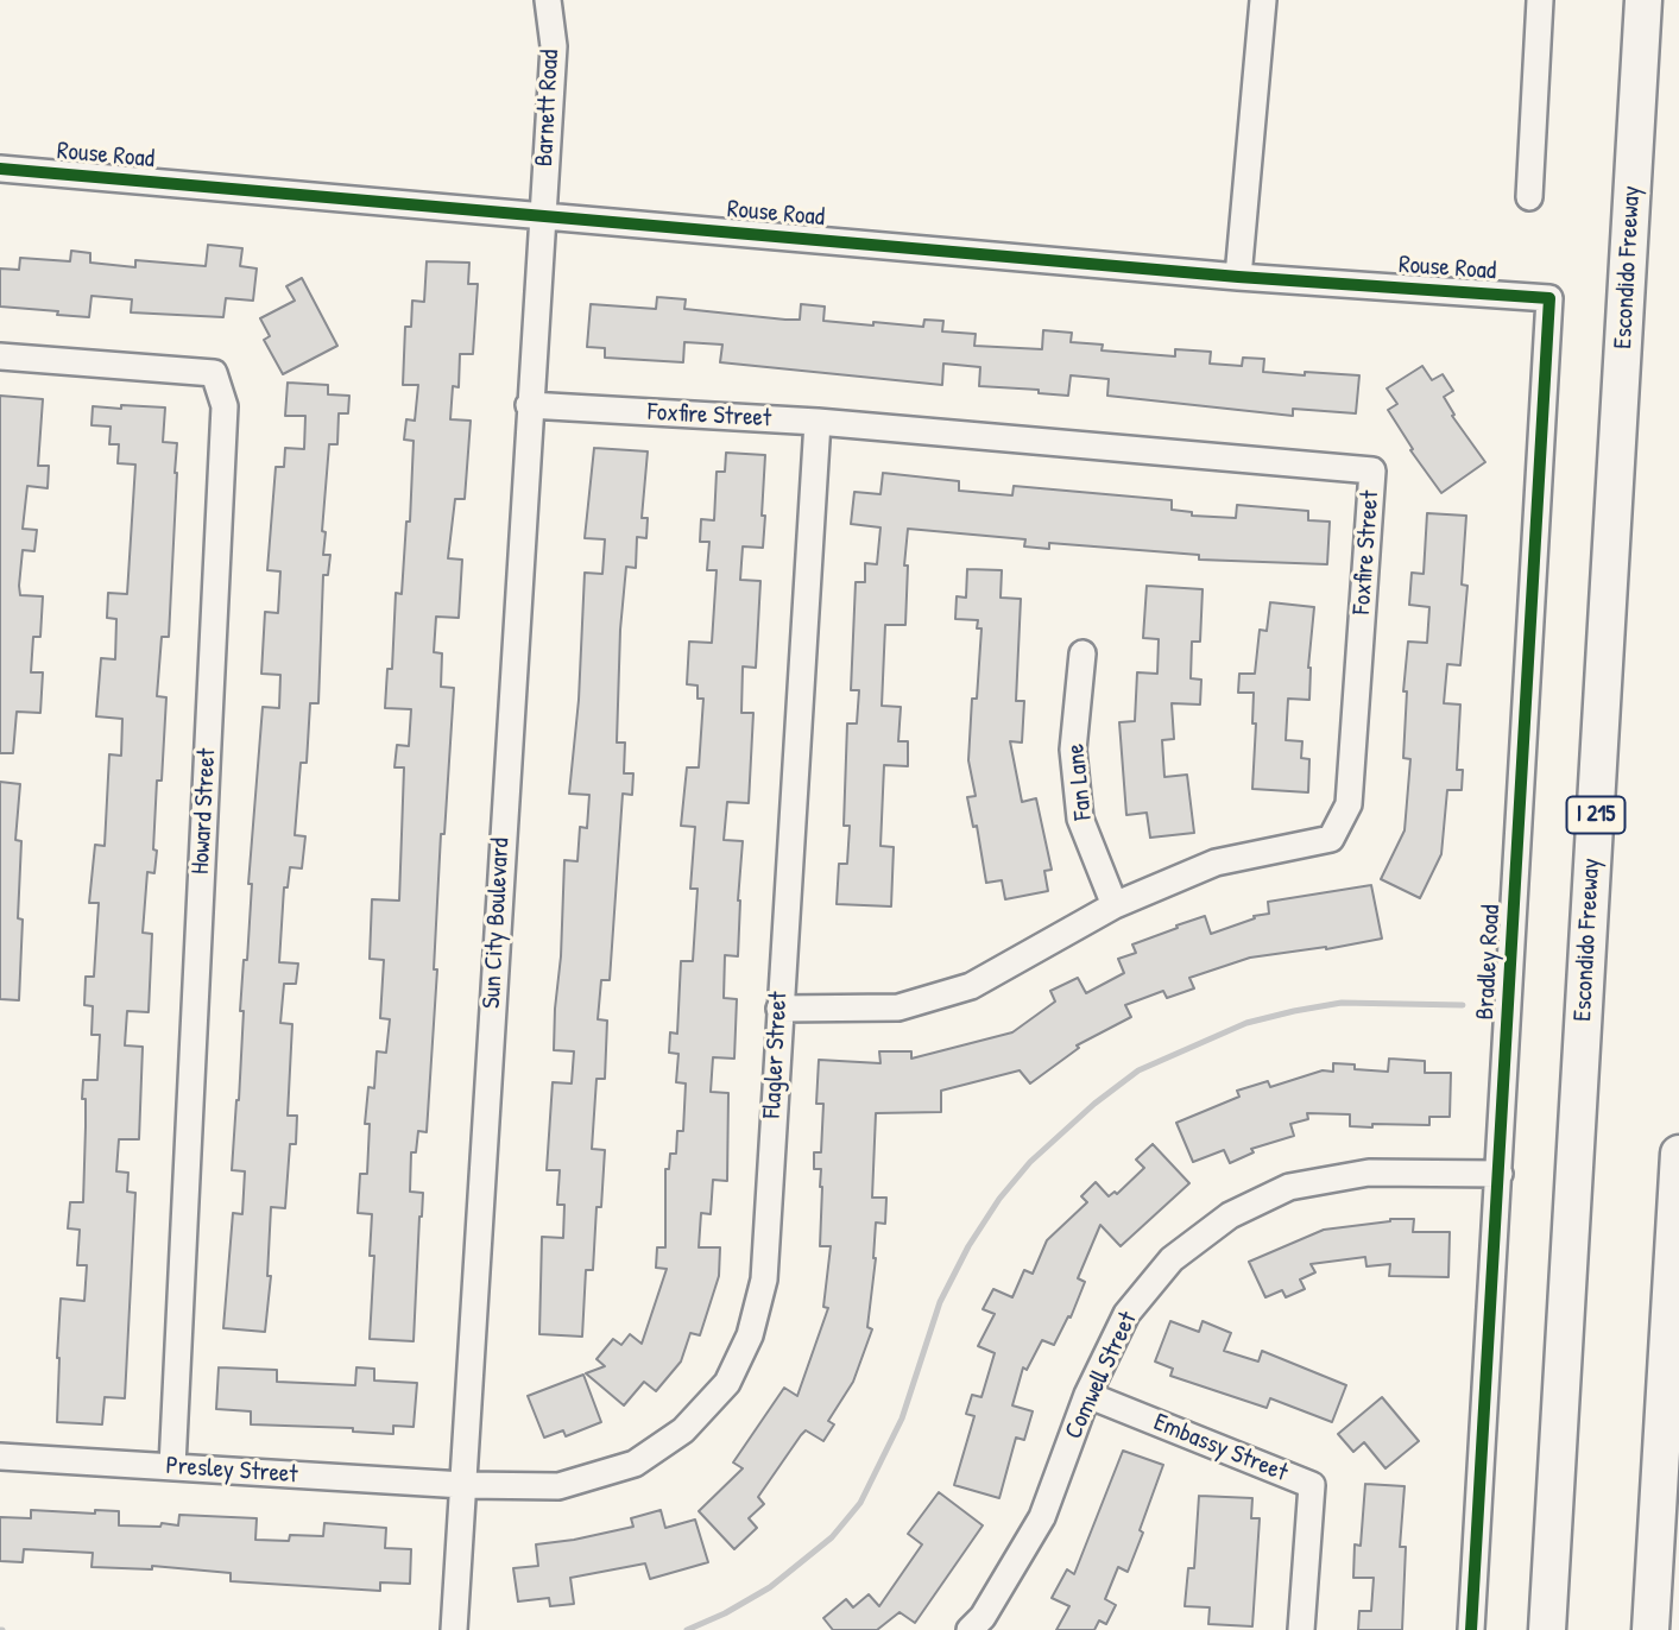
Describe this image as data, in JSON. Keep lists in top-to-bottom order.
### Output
{
  "streets": {
    "highway": ["Escondido Freeway", "I 215"],
    "street": [
      "Barnett Road",
      "Rouse Road",
      "Foxfire Street",
      "Fan Lane",
      "Howard Street",
      "Sun City Boulevard",
      "Bradley Road",
      "Flagler Street",
      "Comwell Street",
      "Embassy Street",
      "Presley Street"
    ]
  },
  "crossings": [
    ["Barnett Road", "Rouse Road"],
    ["Barnett Road", "Sun City Boulevard"],
    ["Rouse Road", "Sun City Boulevard"],
    ["Rouse Road", "Bradley Road"],
    ["Foxfire Street", "Fan Lane"],
    ["Foxfire Street", "Sun City Boulevard"],
    ["Foxfire Street", "Flagler Street"],
    ["Howard Street", "Presley Street"],
    ["Sun City Boulevard", "Flagler Street"],
    ["Sun City Boulevard", "Presley Street"],
    ["Bradley Road", "Comwell Street"],
    ["Flagler Street", "Presley Street"],
    ["Comwell Street", "Embassy Street"]
  ]
}
